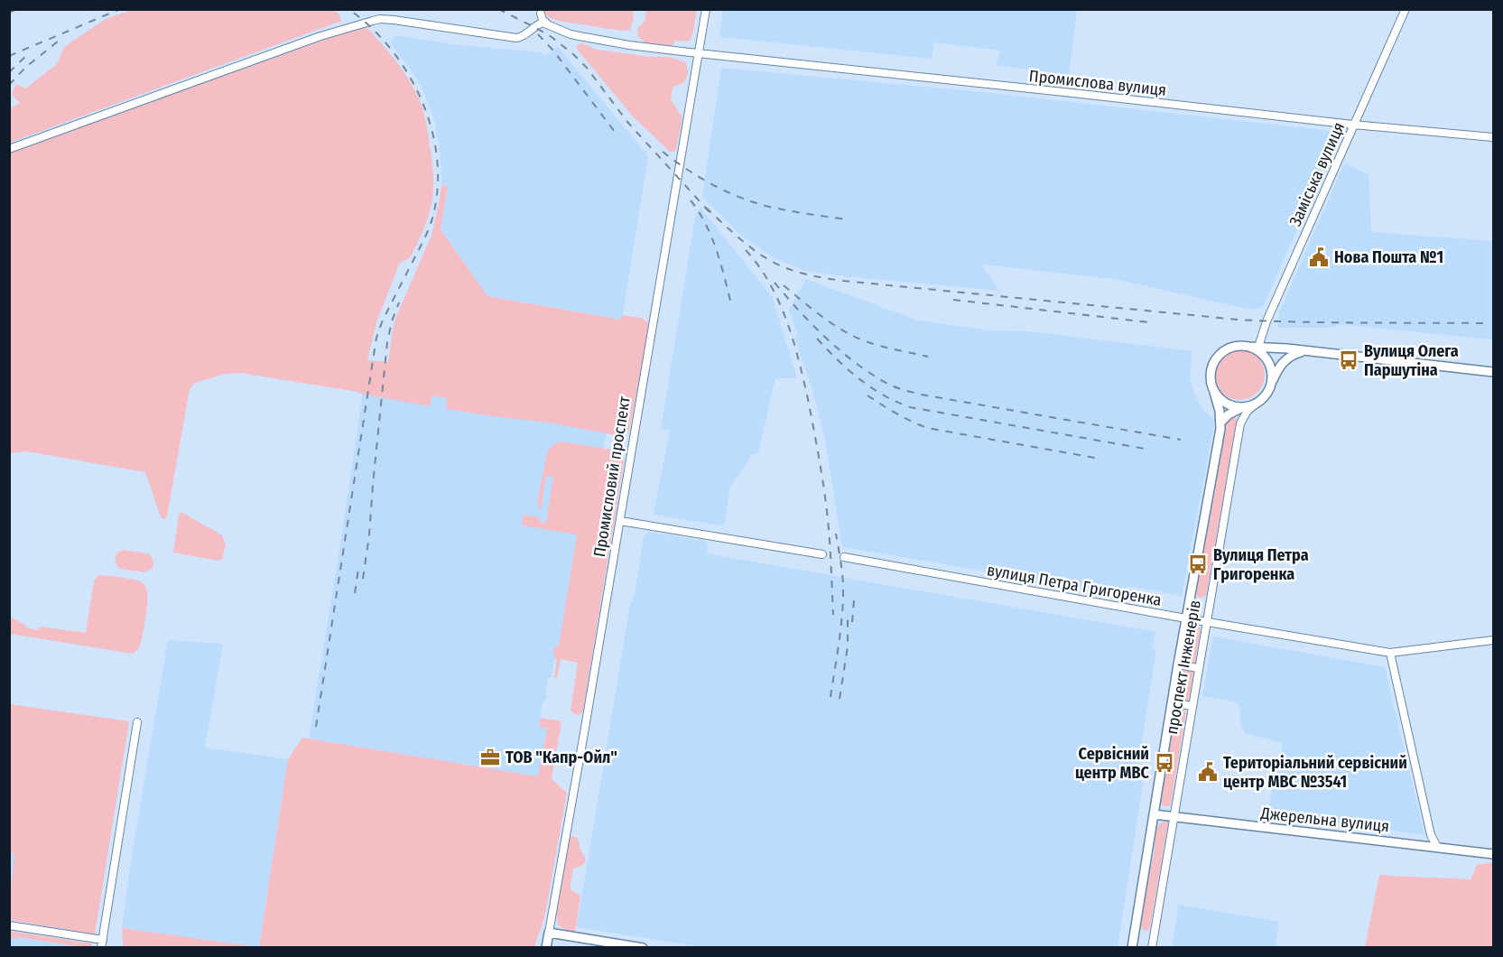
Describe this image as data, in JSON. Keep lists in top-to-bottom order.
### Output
{
  "streets": {
    "street": [
      "Промислова вулиця",
      "Заміська вулиця",
      "Промисловий проспект",
      "вулиця Петра Григоренка",
      "проспект Інженерів",
      "Джерельна вулиця"
    ]
  },
  "crossings": [
    ["Промислова вулиця", "Заміська вулиця"],
    ["Промислова вулиця", "Промисловий проспект"],
    ["Заміська вулиця", "проспект Інженерів"],
    ["вулиця Петра Григоренка", "проспект Інженерів"],
    ["проспект Інженерів", "Джерельна вулиця"]
  ],
  "places": {
    "public building": ["Нова Пошта №1", "Територіальний сервісний центр МВС №3541"],
    "bus stop": ["Вулиця Олега Паршутіна", "Вулиця Петра Григоренка", "Сервісний центр МВС"],
    "office": ["ТОВ \"Капр-Ойл\""]
  }
}
